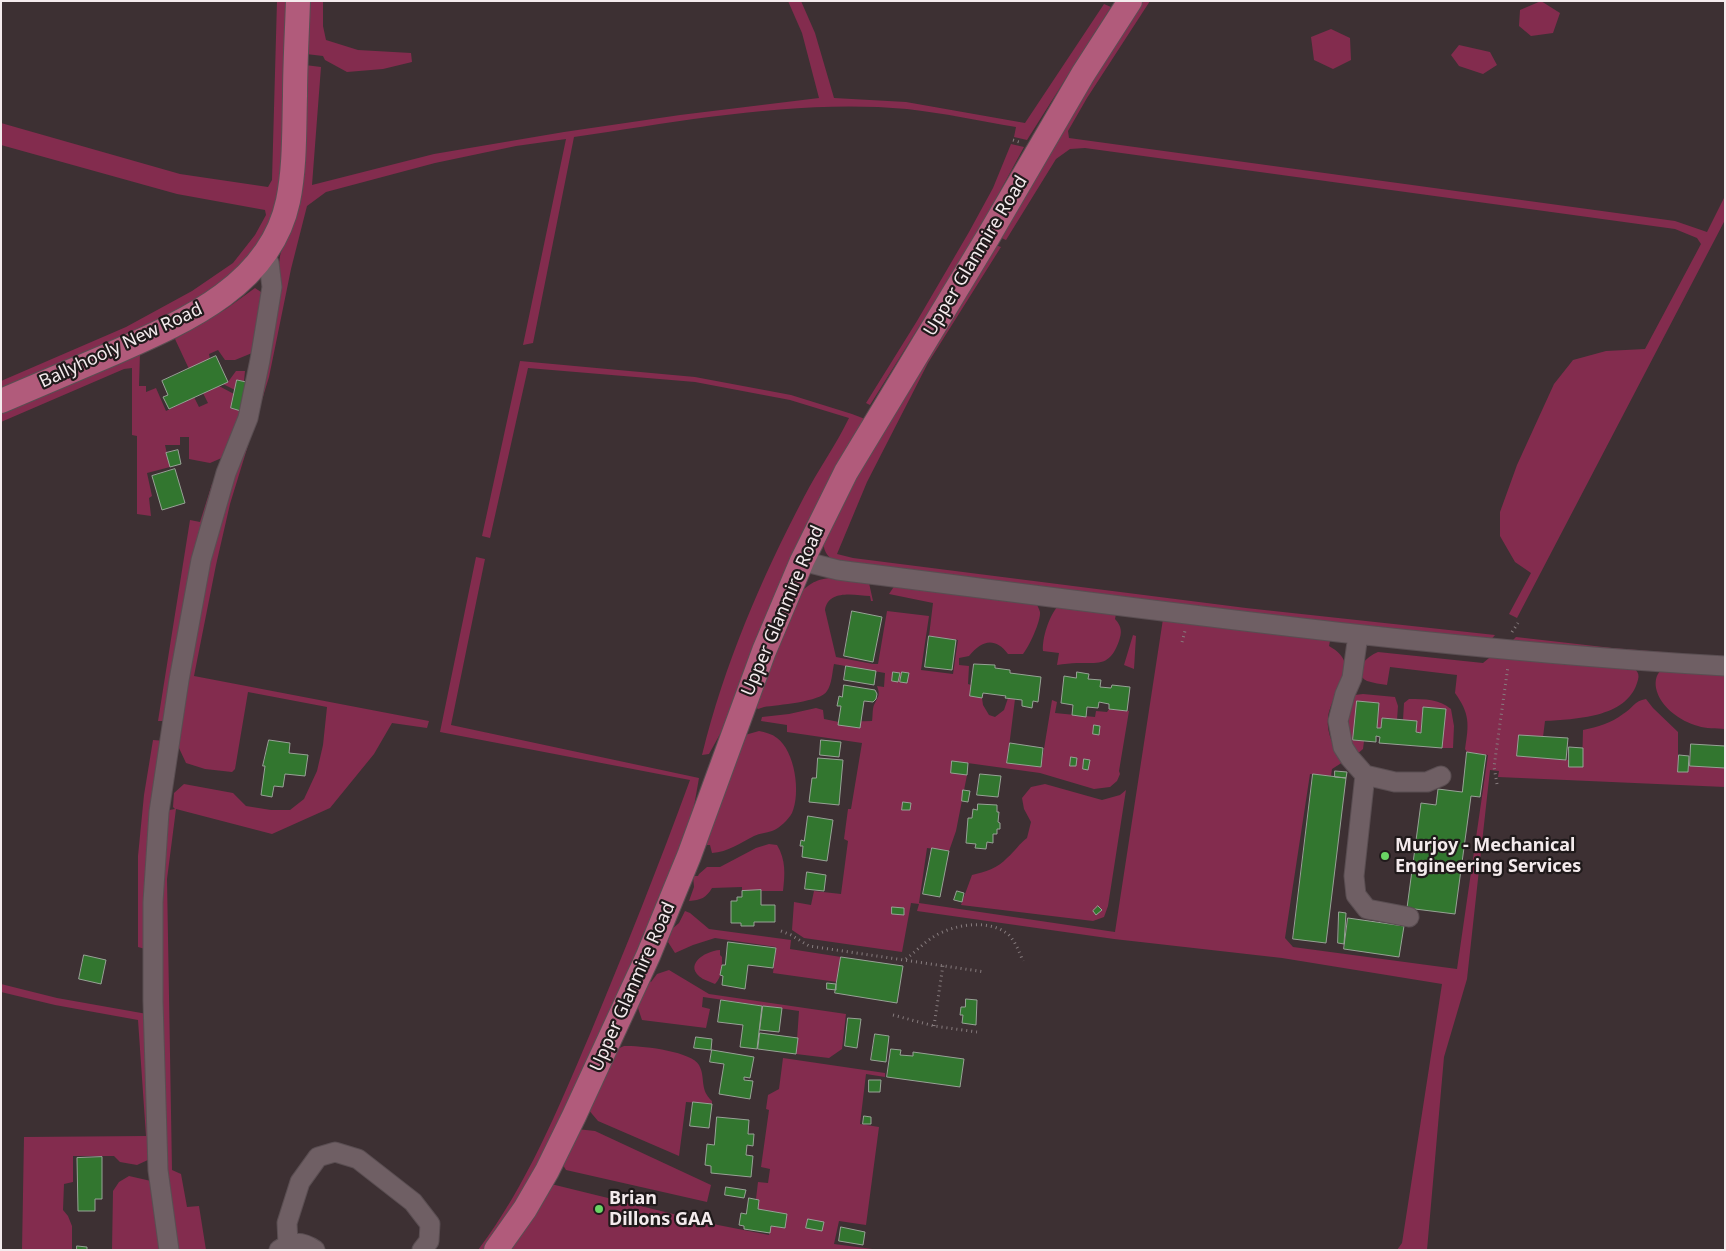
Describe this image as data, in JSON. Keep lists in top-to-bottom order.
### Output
{
  "streets": {
    "main road": ["Upper Glanmire Road", "Ballyhooly New Road"]
  },
  "places": ["Murjoy - Mechanical Engineering Services", "Brian Dillons GAA"]
}
